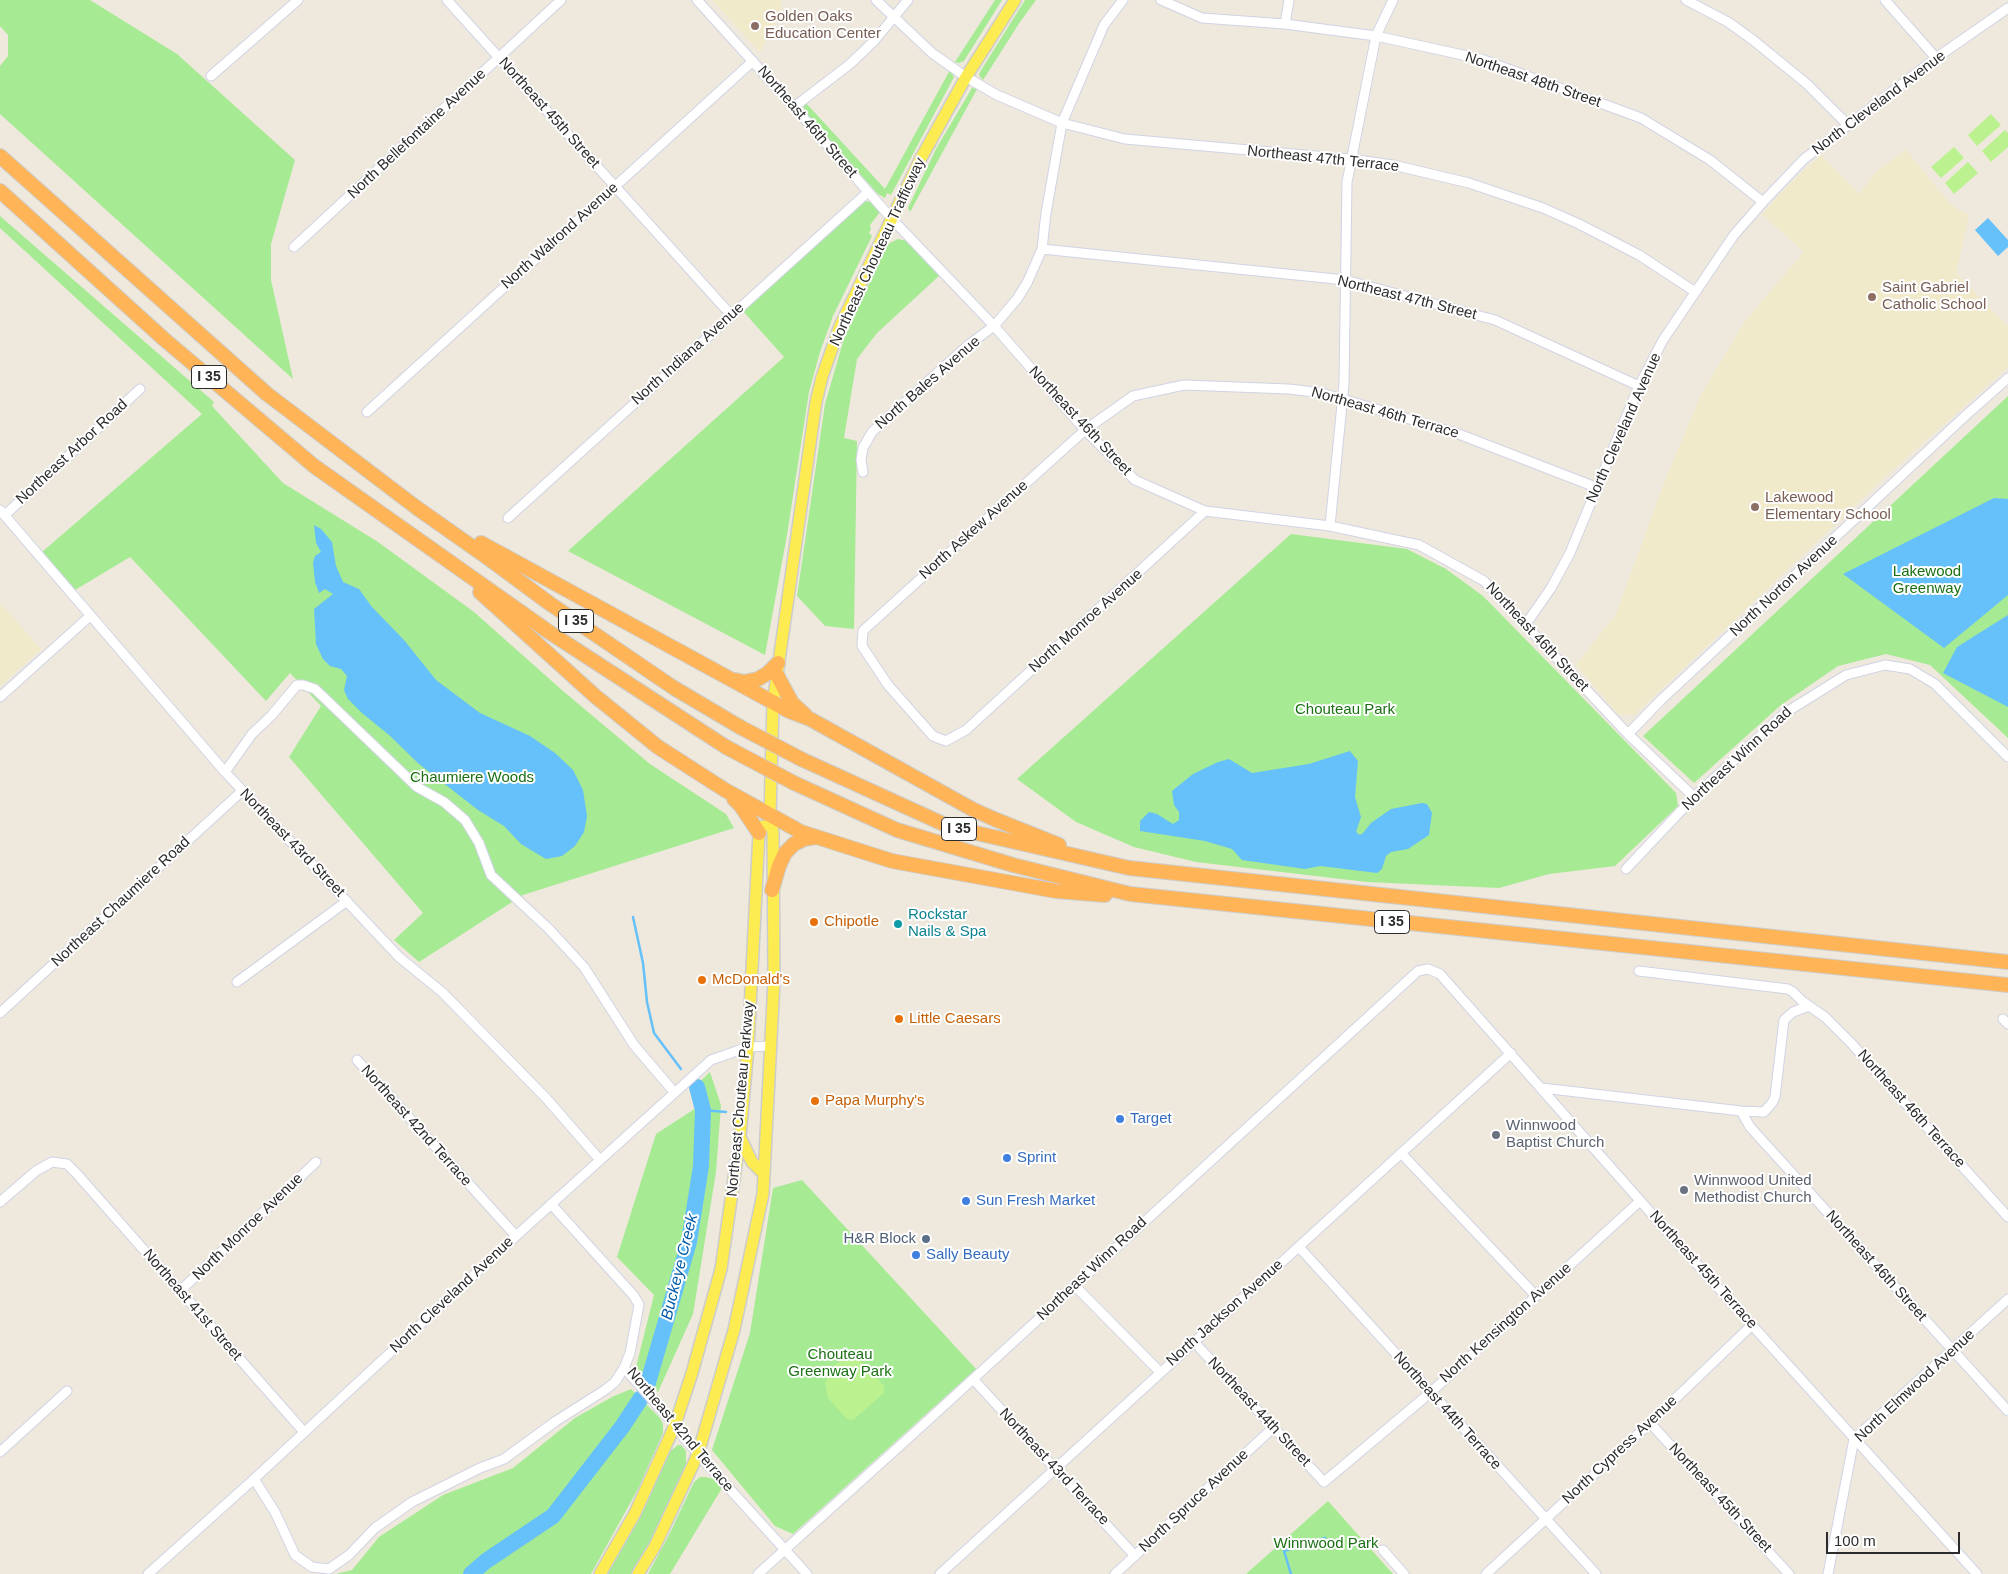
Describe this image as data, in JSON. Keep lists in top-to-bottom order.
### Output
{
  "streets": {
    "highway": ["I 35"],
    "main road": ["Northeast Chouteau Trafficway", "Northeast Chouteau Parkway"],
    "street": [
      "Northeast 48th Street",
      "North Cleveland Avenue",
      "Northeast 45th Street",
      "Northeast 46th Street",
      "North Bellefontaine Avenue",
      "Northeast 47th Terrace",
      "North Walrond Avenue",
      "Northeast 47th Street",
      "North Indiana Avenue",
      "North Bales Avenue",
      "Northeast 46th Terrace",
      "Northeast Arbor Road",
      "North Askew Avenue",
      "North Norton Avenue",
      "North Monroe Avenue",
      "Northeast Winn Road",
      "Northeast 43rd Street",
      "Northeast Chaumiere Road",
      "Northeast 42nd Terrace",
      "Northeast 45th Terrace",
      "Northeast 41st Street",
      "North Jackson Avenue",
      "North Kensington Avenue",
      "North Elmwood Avenue",
      "Northeast 44th Terrace",
      "Northeast 44th Street",
      "North Cypress Avenue",
      "Northeast 43rd Terrace",
      "North Spruce Avenue"
    ]
  },
  "crossings": [
    ["Northeast 48th Street", "North Cleveland Avenue"],
    ["North Cleveland Avenue", "Northeast 46th Street"],
    ["North Cleveland Avenue", "Northeast 47th Terrace"],
    ["North Cleveland Avenue", "Northeast 47th Street"],
    ["North Cleveland Avenue", "Northeast 46th Terrace"],
    ["North Cleveland Avenue", "Northeast 43rd Street"],
    ["North Cleveland Avenue", "Northeast Chouteau Parkway"],
    ["North Cleveland Avenue", "Northeast 42nd Terrace"],
    ["North Cleveland Avenue", "Northeast 41st Street"],
    ["Northeast 45th Street", "North Bellefontaine Avenue"],
    ["Northeast 45th Street", "North Walrond Avenue"],
    ["Northeast 45th Street", "North Indiana Avenue"],
    ["Northeast 45th Street", "North Cypress Avenue"],
    ["Northeast 46th Street", "North Walrond Avenue"],
    ["Northeast 46th Street", "Northeast Chouteau Trafficway"],
    ["Northeast 46th Street", "North Indiana Avenue"],
    ["Northeast 46th Street", "North Bales Avenue"],
    ["Northeast 46th Street", "Northeast 46th Terrace"],
    ["Northeast 46th Street", "North Askew Avenue"],
    ["Northeast 46th Street", "North Norton Avenue"],
    ["Northeast 46th Street", "North Monroe Avenue"],
    ["Northeast 46th Street", "Northeast Winn Road"],
    ["Northeast 46th Street", "North Elmwood Avenue"],
    ["Northeast 47th Terrace", "Northeast Chouteau Trafficway"],
    ["Northeast 47th Terrace", "North Bales Avenue"],
    ["Northeast Chouteau Trafficway", "Northeast Chouteau Parkway"],
    ["Northeast 47th Street", "North Bales Avenue"],
    ["Northeast 46th Terrace", "North Askew Avenue"],
    ["Northeast Arbor Road", "Northeast 43rd Street"],
    ["North Askew Avenue", "North Monroe Avenue"],
    ["North Monroe Avenue", "Northeast 41st Street"],
    ["Northeast Winn Road", "Northeast 42nd Terrace"],
    ["Northeast Winn Road", "Northeast 45th Terrace"],
    ["Northeast Winn Road", "Northeast 43rd Terrace"],
    ["Northeast 43rd Street", "Northeast Chaumiere Road"],
    ["Northeast Chouteau Parkway", "Northeast 42nd Terrace"],
    ["Northeast 45th Terrace", "North Jackson Avenue"],
    ["Northeast 45th Terrace", "North Kensington Avenue"],
    ["Northeast 45th Terrace", "North Elmwood Avenue"],
    ["Northeast 45th Terrace", "North Cypress Avenue"],
    ["North Jackson Avenue", "Northeast 44th Terrace"],
    ["North Jackson Avenue", "Northeast 44th Street"],
    ["North Jackson Avenue", "Northeast 43rd Terrace"],
    ["North Kensington Avenue", "Northeast 44th Terrace"],
    ["North Kensington Avenue", "Northeast 44th Street"],
    ["Northeast 44th Terrace", "North Cypress Avenue"],
    ["Northeast 44th Street", "North Spruce Avenue"],
    ["Northeast 43rd Terrace", "North Spruce Avenue"]
  ],
  "water": ["Buckeye Creek"],
  "parks": [
    "Lakewood Greenway",
    "Chouteau Park",
    "Chaumiere Woods",
    "Chouteau Greenway Park",
    "Winnwood Park"
  ],
  "places": [
    "Golden Oaks Education Center",
    "Saint Gabriel Catholic School",
    "Lakewood Elementary School",
    "Chipotle",
    "Rockstar Nails & Spa",
    "McDonald's",
    "Little Caesars",
    "Papa Murphy's",
    "Target",
    "Winnwood Baptist Church",
    "Sprint",
    "Winnwood United Methodist Church",
    "Sun Fresh Market",
    "H&R Block",
    "Sally Beauty"
  ],
  "scale_bar": "100 m"
}
